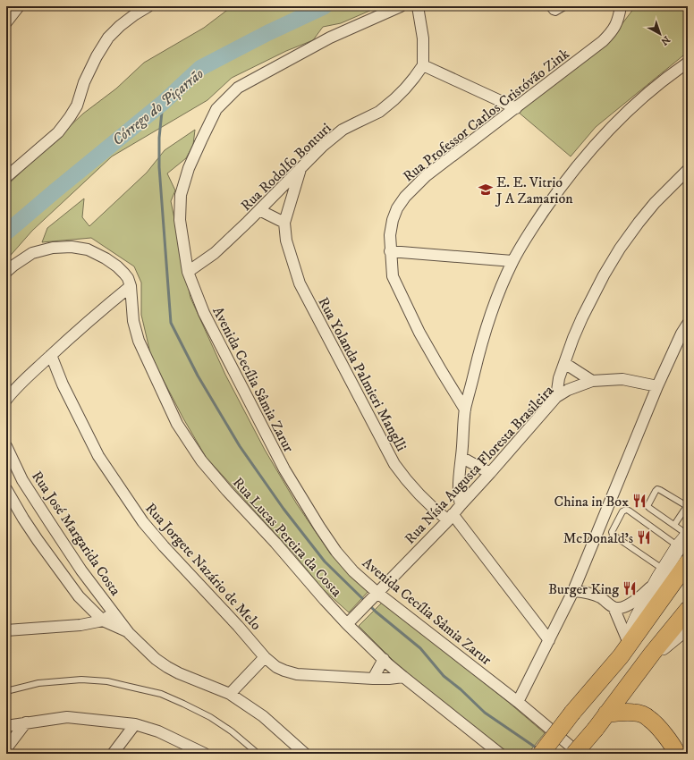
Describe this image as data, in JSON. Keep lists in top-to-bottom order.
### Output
{
  "streets": {
    "street": [
      "Rua Professor Carlos Cristóvão Zink",
      "Rua Rodolfo Bonturi",
      "Rua Yolanda Palmieri Manglli",
      "Avenida Cecília Sâmia Zarur",
      "Rua Nísia Augusta Floresta Brasileira",
      "Rua José Margarida Costa",
      "Rua Lucas Pereira da Costa",
      "Rua Jorgete Nazário de Melo"
    ]
  },
  "crossings": [
    ["Rua Rodolfo Bonturi", "Rua Yolanda Palmieri Manglli"],
    ["Rua Rodolfo Bonturi", "Avenida Cecília Sâmia Zarur"],
    ["Rua Yolanda Palmieri Manglli", "Rua Nísia Augusta Floresta Brasileira"],
    ["Avenida Cecília Sâmia Zarur", "Rua Nísia Augusta Floresta Brasileira"],
    ["Rua Nísia Augusta Floresta Brasileira", "Rua Lucas Pereira da Costa"],
    ["Rua Lucas Pereira da Costa", "Rua Jorgete Nazário de Melo"]
  ],
  "water": ["Córrego do Piçarrão"],
  "places": {
    "school or university": ["E. E. Vitrio J A Zamarion"],
    "restaurant": ["China in Box", "McDonald's", "Burger King"]
  },
  "north": "bottom right"
}
